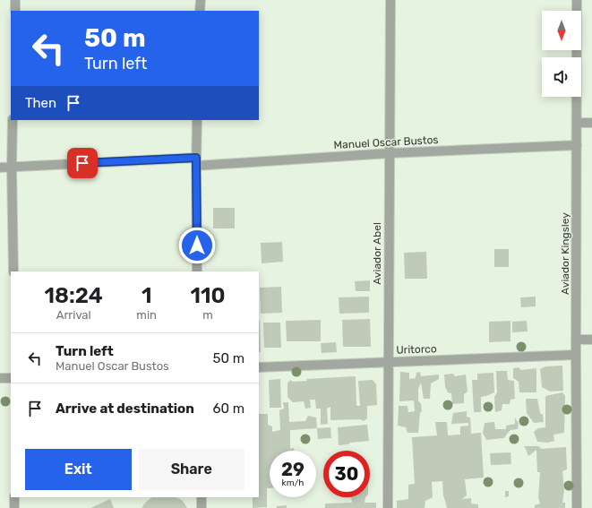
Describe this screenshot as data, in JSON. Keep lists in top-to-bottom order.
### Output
{
  "streets": {
    "street": [
      "Manuel Oscar Bustos",
      "Aviador Abel",
      "Aviador Kingsley",
      "Uritorco"
    ]
  },
  "crossings": [
    ["Manuel Oscar Bustos", "Aviador Abel"],
    ["Manuel Oscar Bustos", "Aviador Kingsley"],
    ["Aviador Abel", "Uritorco"],
    ["Aviador Kingsley", "Uritorco"]
  ],
  "north": "bottom",
  "page": {
    "turn": ["50 m", "Turn left"],
    "then": "Then",
    "eta": [
      "18:24",
      "Arrival",
      "1",
      "min",
      "110",
      "m"
    ],
    "list": [
      {
        "name": "Turn left",
        "note": "Manuel Oscar Bustos",
        "value": "50 m"
      },
      {
        "name": "Arrive at destination",
        "value": "60 m"
      }
    ],
    "buttons": ["Exit", "Share"],
    "speed": "29 km/h",
    "limit": "30"
  }
}
